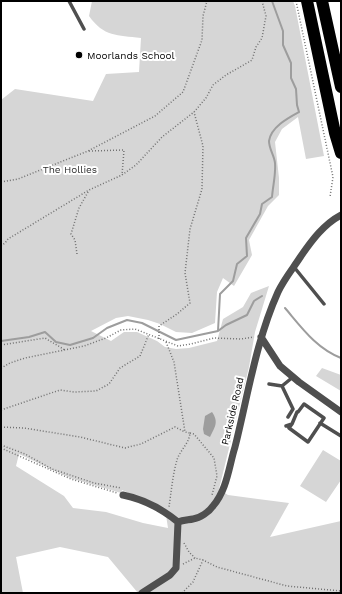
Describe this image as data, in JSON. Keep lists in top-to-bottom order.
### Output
{
  "streets": {
    "street": ["Parkside Road"]
  },
  "parks": ["The Hollies"],
  "places": ["Moorlands School"]
}
